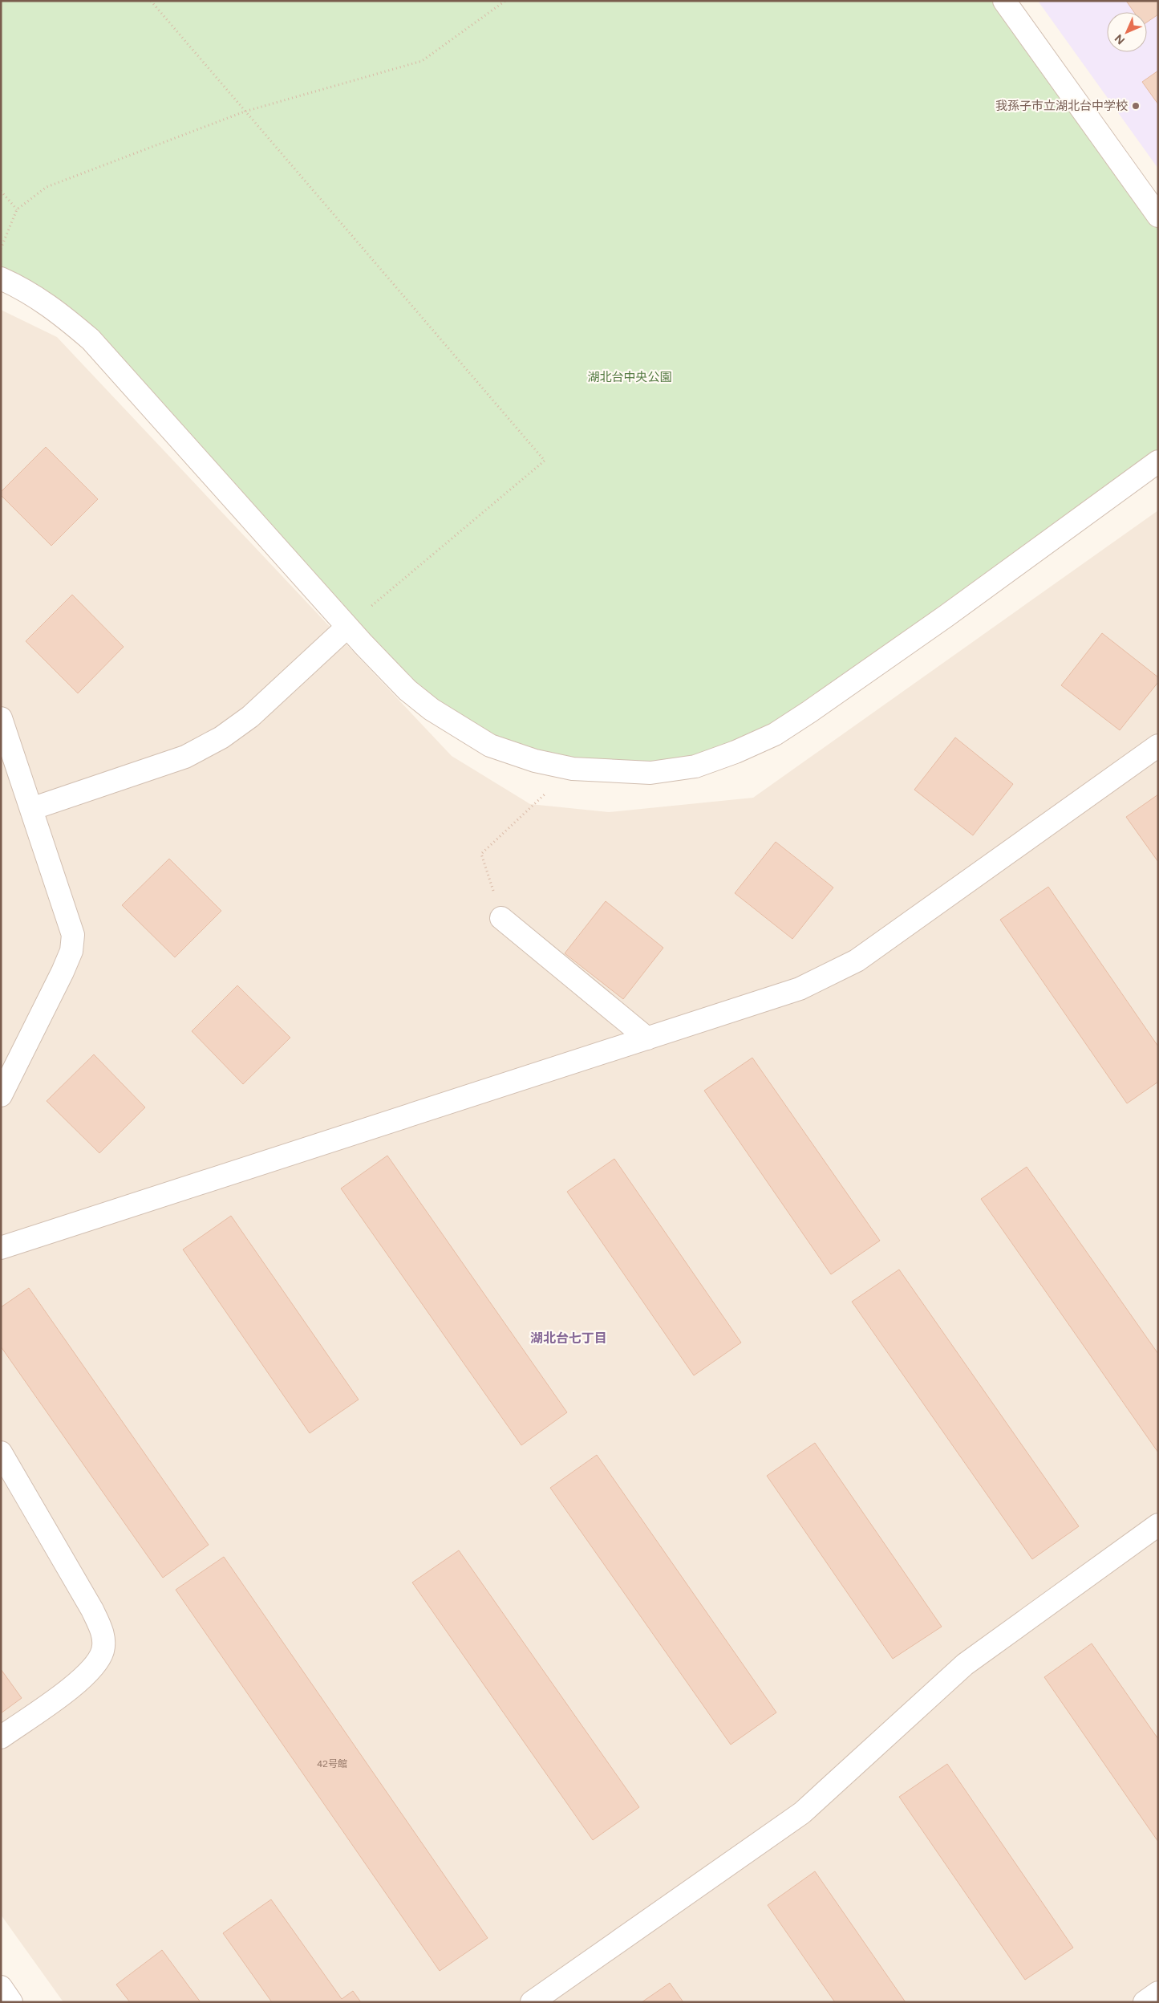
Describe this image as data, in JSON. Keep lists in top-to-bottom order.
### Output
{
  "districts": ["湖北台七丁目"],
  "parks": ["湖北台中央公園"],
  "places": ["我孫子市立湖北台中学校"],
  "house_numbers": ["42号館"],
  "north": "bottom left"
}
